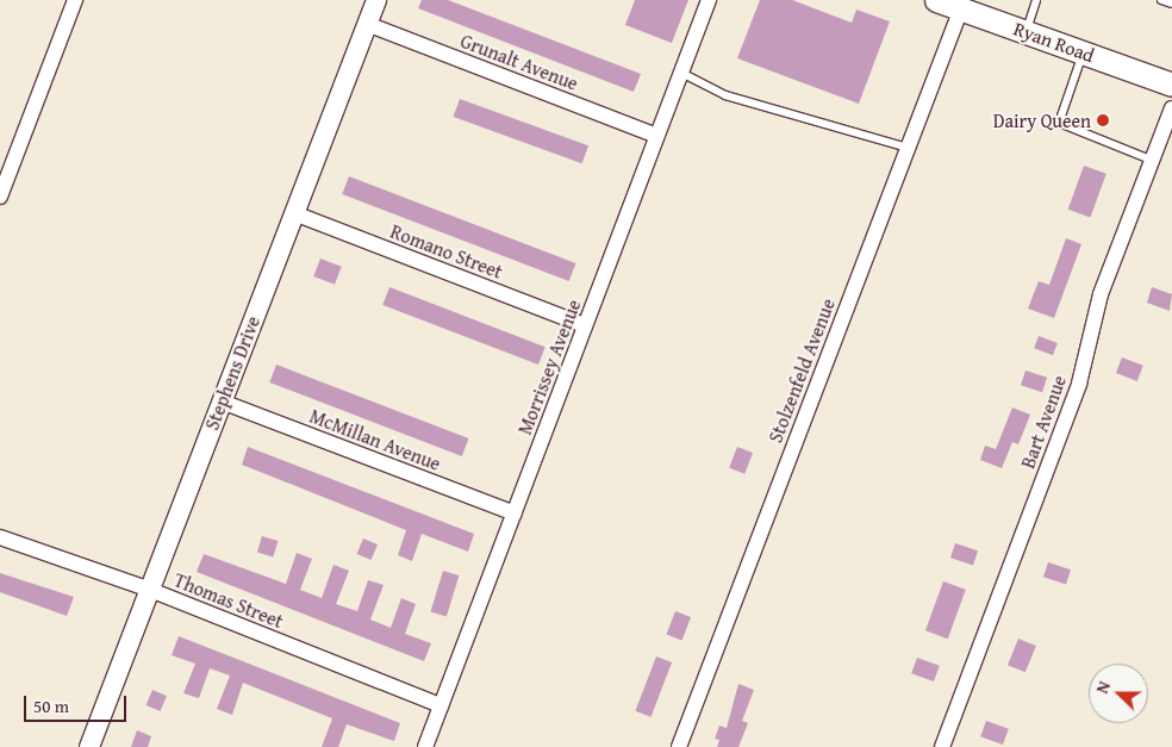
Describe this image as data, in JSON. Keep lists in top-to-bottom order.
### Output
{
  "streets": {
    "main road": ["Ryan Road"],
    "street": [
      "Grunalt Avenue",
      "Romano Street",
      "Morrissey Avenue",
      "Stolzenfeld Avenue",
      "Stephens Drive",
      "Bart Avenue",
      "McMillan Avenue",
      "Thomas Street"
    ]
  },
  "crossings": [
    ["Ryan Road", "Stolzenfeld Avenue"],
    ["Grunalt Avenue", "Morrissey Avenue"],
    ["Grunalt Avenue", "Stephens Drive"],
    ["Romano Street", "Morrissey Avenue"],
    ["Romano Street", "Stephens Drive"],
    ["Morrissey Avenue", "McMillan Avenue"],
    ["Morrissey Avenue", "Thomas Street"],
    ["Stephens Drive", "McMillan Avenue"],
    ["Stephens Drive", "Thomas Street"]
  ],
  "places": ["Dairy Queen"],
  "scale_bar": "50 m",
  "north": "left"
}
